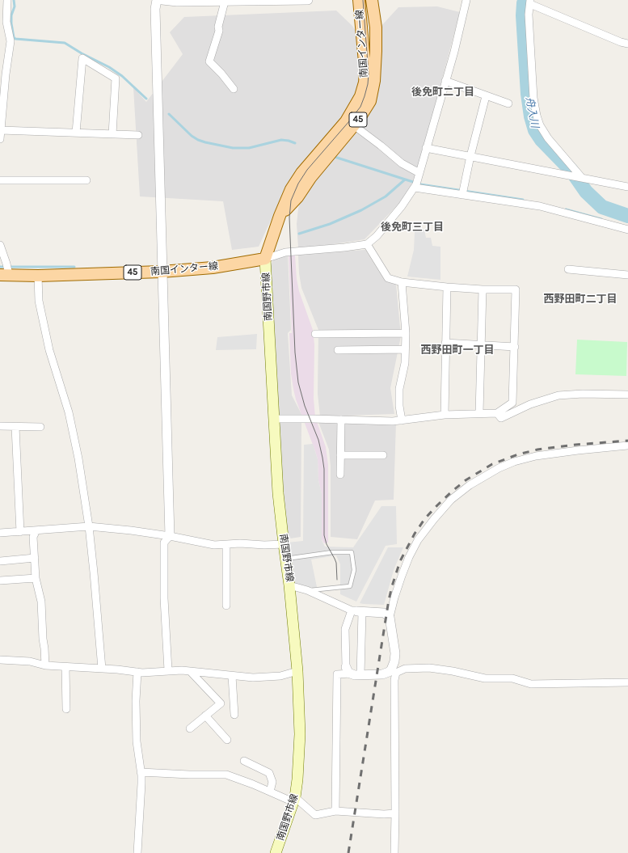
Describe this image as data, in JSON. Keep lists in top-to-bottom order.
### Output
{
  "streets": {
    "main road": ["南国インター線", "45", "南国野市線"]
  },
  "crossings": [
    ["南国インター線", "南国野市線"]
  ],
  "districts": [
    "後免町二丁目",
    "後免町三丁目",
    "西野田町二丁目",
    "西野田町一丁目"
  ],
  "water": ["舟入川"]
}
